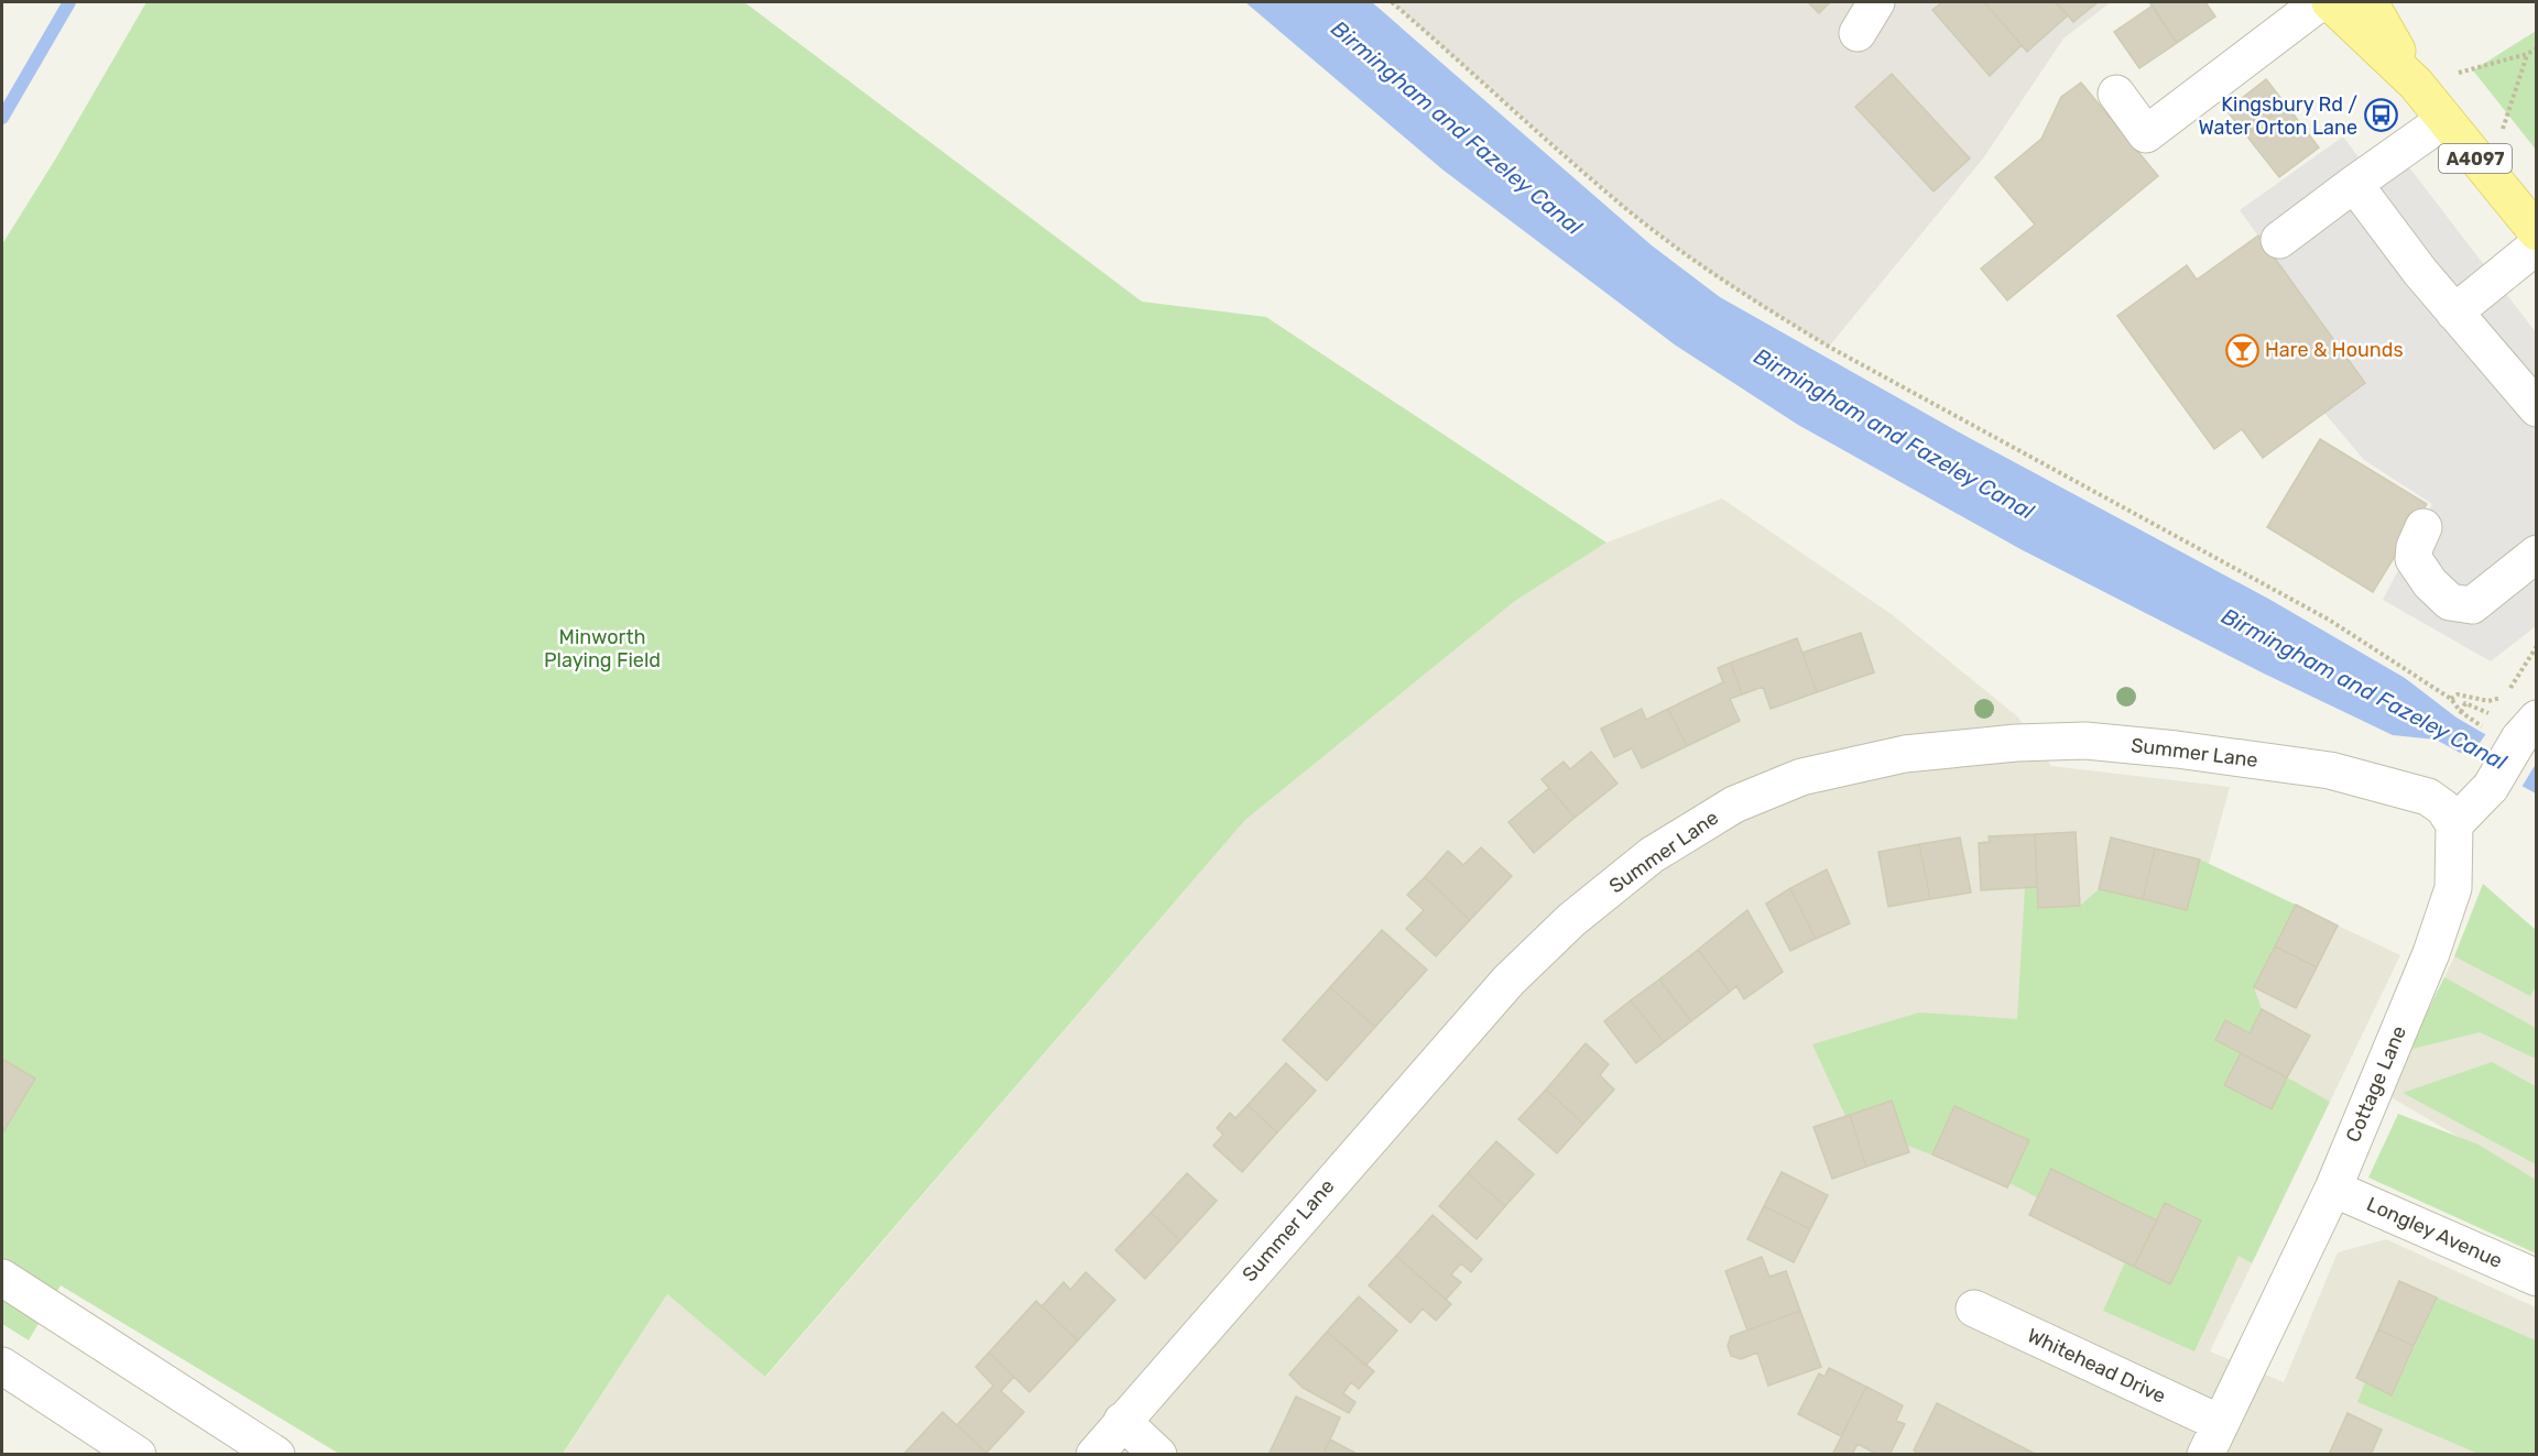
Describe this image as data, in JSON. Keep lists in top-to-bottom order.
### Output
{
  "streets": {
    "main road": ["A4097"],
    "street": [
      "Summer Lane",
      "Cottage Lane",
      "Longley Avenue",
      "Whitehead Drive"
    ]
  },
  "crossings": [
    ["Summer Lane", "Cottage Lane"],
    ["Cottage Lane", "Longley Avenue"],
    ["Cottage Lane", "Whitehead Drive"]
  ],
  "water": ["Birmingham and Fazeley Canal"],
  "parks": ["Minworth Playing Field"],
  "places": {
    "bus stop": ["Kingsbury Rd / Water Orton Lane"],
    "bar": ["Hare & Hounds"]
  }
}
